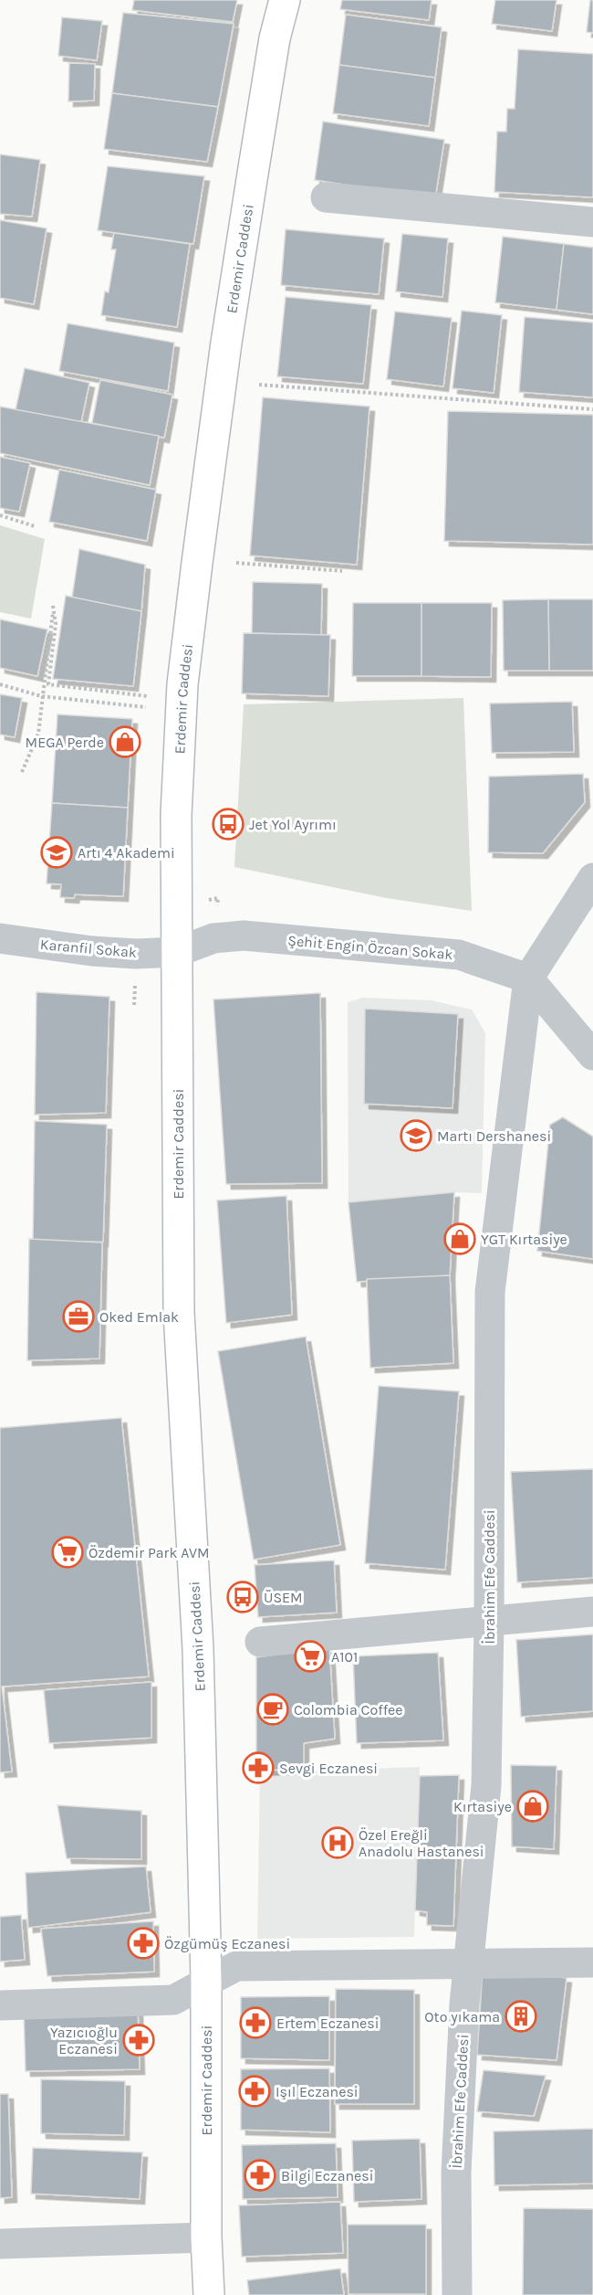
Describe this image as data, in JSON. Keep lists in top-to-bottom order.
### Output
{
  "streets": {
    "main road": ["Erdemir Caddesi"],
    "street": ["Şehit Engin Özcan Sokak", "Karanfil Sokak", "İbrahim Efe Caddesi"]
  },
  "crossings": [
    ["Erdemir Caddesi", "Şehit Engin Özcan Sokak"],
    ["Erdemir Caddesi", "Karanfil Sokak"],
    ["Şehit Engin Özcan Sokak", "Karanfil Sokak"],
    ["Şehit Engin Özcan Sokak", "İbrahim Efe Caddesi"]
  ],
  "places": {
    "shop": ["MEGA Perde", "YGT Kırtasiye", "Kırtasiye"],
    "bus stop": ["Jet Yol Ayrımı", "ÜSEM"],
    "school or university": ["Artı 4 Akademi", "Martı Dershanesi"],
    "office": ["Oked Emlak"],
    "supermarket": ["Özdemir Park AVM", "A101"],
    "cafe": ["Colombia Coffee"],
    "pharmacy": [
      "Sevgi Eczanesi",
      "Özgümüş Eczanesi",
      "Ertem Eczanesi",
      "Yazıcıoğlu Eczanesi",
      "Işıl Eczanesi",
      "Bilgi Eczanesi"
    ],
    "hospital": ["Özel Ereğli Anadolu Hastanesi"],
    "building": ["Oto yıkama"]
  }
}
